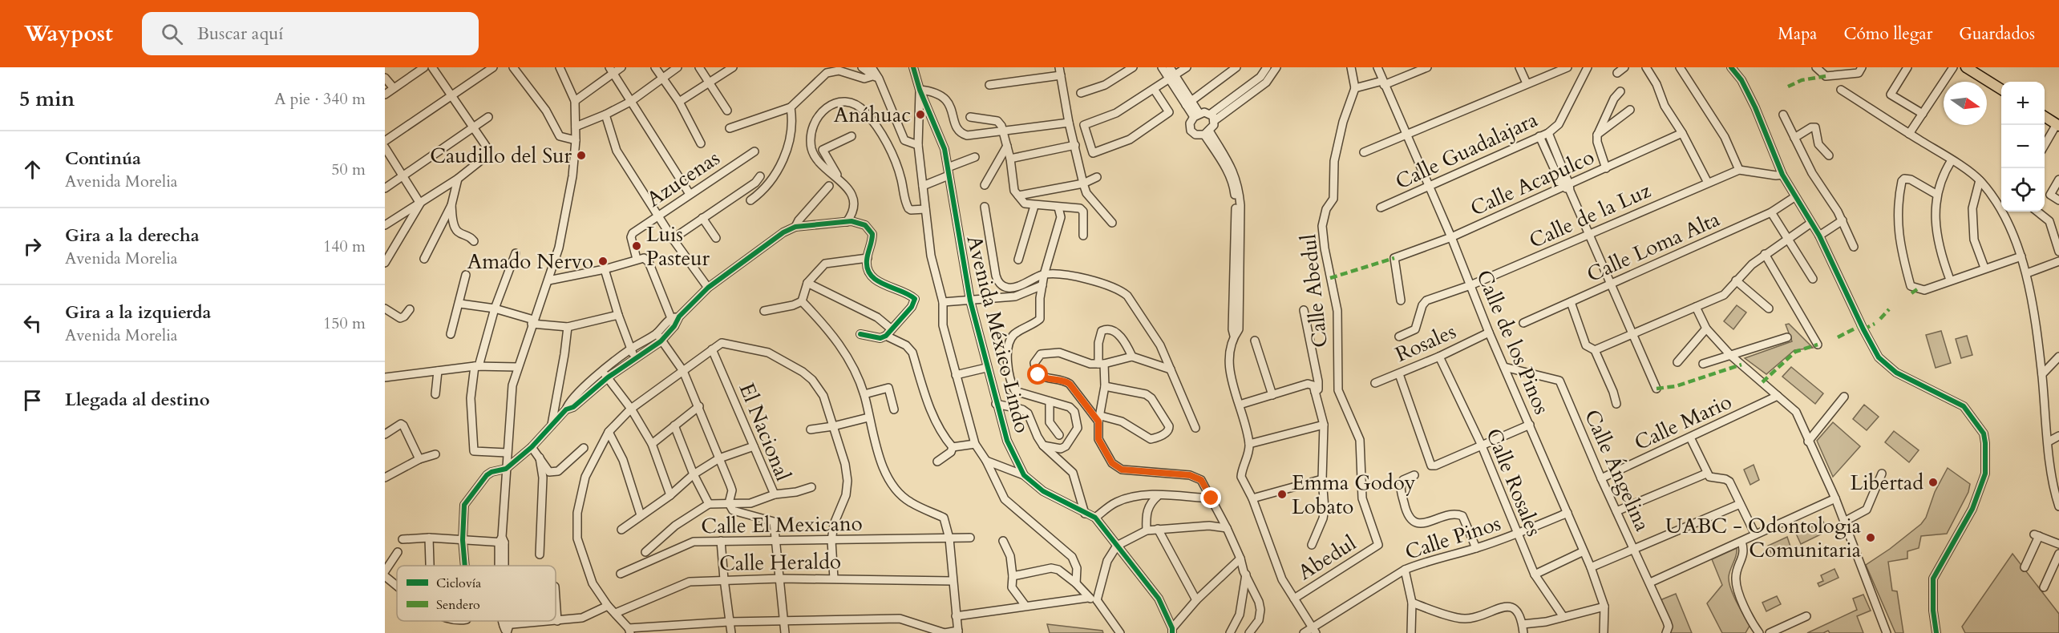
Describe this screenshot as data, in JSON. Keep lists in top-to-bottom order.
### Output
{
  "streets": {
    "street": [
      "Calle Guadalajara",
      "Azucenas",
      "Calle Acapulco",
      "Calle de la Luz",
      "Calle Loma Alta",
      "Calle Abedul",
      "Avenida México Lindo",
      "Calle de los Pinos",
      "Rosales",
      "Calle Mario",
      "El Nacional",
      "Calle Ángelina",
      "Calle Rosales",
      "Calle El Mexicano",
      "Calle Pinos",
      "Abedul",
      "Calle Heraldo"
    ]
  },
  "crossings": [
    ["Calle Guadalajara", "Calle de los Pinos"],
    ["Calle Acapulco", "Calle de los Pinos"],
    ["Calle de la Luz", "Calle de los Pinos"],
    ["Calle Abedul", "Abedul"],
    ["Calle de los Pinos", "Rosales"],
    ["Calle de los Pinos", "Calle Ángelina"],
    ["Calle de los Pinos", "Calle Pinos"],
    ["Rosales", "Calle Rosales"],
    ["Calle Mario", "Calle Ángelina"],
    ["Calle Rosales", "Calle Pinos"]
  ],
  "places": [
    "Anáhuac",
    "Caudillo del Sur",
    "Luis Pasteur",
    "Amado Nervo",
    "Libertad",
    "Emma Godoy Lobato",
    "UABC - Odontologia Comunitaria"
  ],
  "legend": ["Ciclovía", "Sendero"],
  "north": "right",
  "page": {
    "header": "Waypost",
    "search": "Buscar aquí",
    "nav": ["Mapa", "Cómo llegar", "Guardados"],
    "heading": ["5 min", "A pie · 340 m"],
    "map_buttons": ["+", "−"],
    "list": [
      ["Continúa", "Avenida Morelia", "50 m"],
      ["Gira a la derecha", "Avenida Morelia", "140 m"],
      ["Gira a la izquierda", "Avenida Morelia", "150 m"],
      "Llegada al destino"
    ]
  }
}
